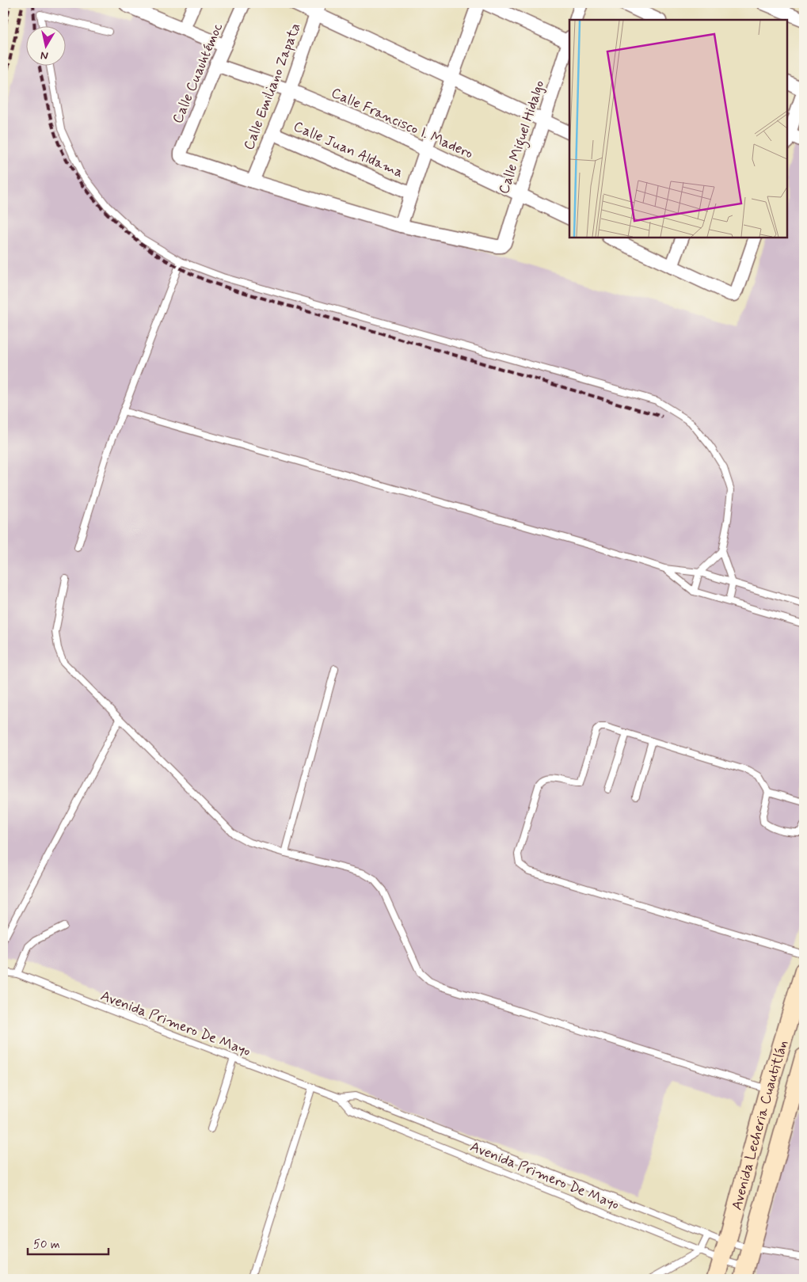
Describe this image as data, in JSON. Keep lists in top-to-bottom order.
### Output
{
  "streets": {
    "main road": ["Avenida Lecheria Cuautitlán"],
    "street": [
      "Calle Cuauhtémoc",
      "Calle Emiliano Zapata",
      "Calle Francisco I. Madero",
      "Calle Miguel Hidalgo",
      "Calle Juan Aldama"
    ],
    "lane": ["Avenida Primero De Mayo"]
  },
  "crossings": [
    ["Calle Cuauhtémoc", "Calle Emiliano Zapata"],
    ["Calle Cuauhtémoc", "Calle Francisco I. Madero"],
    ["Calle Emiliano Zapata", "Calle Francisco I. Madero"],
    ["Calle Emiliano Zapata", "Calle Juan Aldama"],
    ["Calle Francisco I. Madero", "Calle Miguel Hidalgo"],
    ["Avenida Primero De Mayo", "Avenida Lecheria Cuautitlán"]
  ],
  "scale_bar": "50 m",
  "north": "bottom"
}
